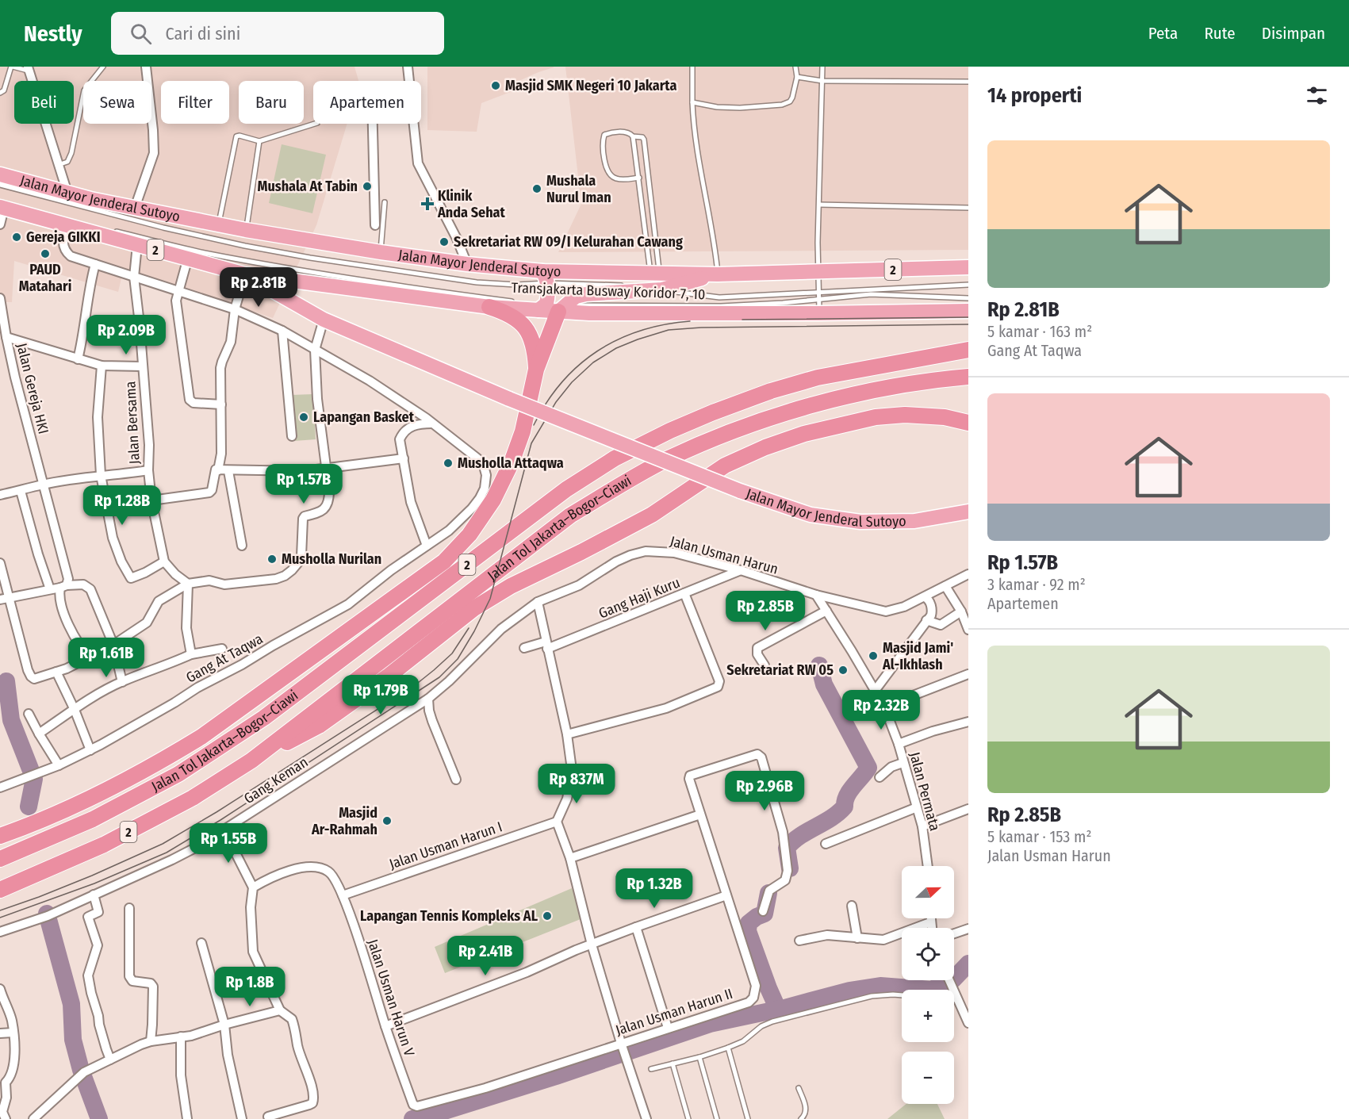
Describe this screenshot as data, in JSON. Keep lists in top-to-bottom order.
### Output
{
  "streets": {
    "highway": ["Jalan Mayor Jenderal Sutoyo", "2", "Jalan Tol Jakarta–Bogor–Ciawi"],
    "street": [
      "Jalan Gereja HKI",
      "Jalan Bersama",
      "Jalan Usman Harun",
      "Gang Haji Kuru",
      "Gang At Taqwa",
      "Gang Keman",
      "Jalan Permata",
      "Jalan Usman Harun I",
      "Jalan Usman Harun V",
      "Jalan Usman Harun II"
    ],
    "lane": ["Transjakarta Busway Koridor 7, 10"]
  },
  "crossings": [
    ["Jalan Mayor Jenderal Sutoyo", "Transjakarta Busway Koridor 7, 10"],
    ["Jalan Mayor Jenderal Sutoyo", "Jalan Bersama"],
    ["Jalan Mayor Jenderal Sutoyo", "Gang At Taqwa"],
    ["Jalan Bersama", "Gang At Taqwa"],
    ["Jalan Usman Harun", "Gang Haji Kuru"],
    ["Jalan Usman Harun", "Gang Keman"],
    ["Jalan Usman Harun", "Jalan Permata"],
    ["Jalan Usman Harun I", "Jalan Usman Harun V"],
    ["Jalan Usman Harun V", "Jalan Usman Harun II"]
  ],
  "places": {
    "other": [
      "Masjid SMK Negeri 10 Jakarta",
      "Mushala At Tabin",
      "Mushala Nurul Iman",
      "Gereja GIKKI",
      "Sekretariat RW 09/I Kelurahan Cawang",
      "PAUD Matahari",
      "Lapangan Basket",
      "Musholla Attaqwa",
      "Musholla Nurilan",
      "Masjid Jami' Al-Ikhlash",
      "Sekretariat RW 05",
      "Masjid Ar-Rahmah",
      "Lapangan Tennis Kompleks AL"
    ],
    "health": ["Klinik Anda Sehat"]
  },
  "north": "right",
  "page": {
    "header": "Nestly",
    "search": "Cari di sini",
    "nav": ["Peta", "Rute", "Disimpan"],
    "heading": "14 properti",
    "chip": [
      "Beli",
      "Sewa",
      "Filter",
      "Baru",
      "Apartemen"
    ],
    "list": [
      {
        "name": "Rp 2.81B",
        "note": "5 kamar · 163 m² · Gang At Taqwa"
      },
      {
        "name": "Rp 1.57B",
        "note": "3 kamar · 92 m² · Apartemen"
      },
      {
        "name": "Rp 2.85B",
        "note": "5 kamar · 153 m² · Jalan Usman Harun"
      }
    ],
    "price": [
      "Rp 2.81B",
      "Rp 2.09B",
      "Rp 1.57B",
      "Rp 1.28B",
      "Rp 2.85B",
      "Rp 1.61B",
      "Rp 1.79B",
      "Rp 2.32B",
      "Rp 837M",
      "Rp 2.96B",
      "Rp 1.55B",
      "Rp 1.32B",
      "Rp 2.41B",
      "Rp 1.8B"
    ],
    "map_buttons": ["+", "−"]
  }
}
